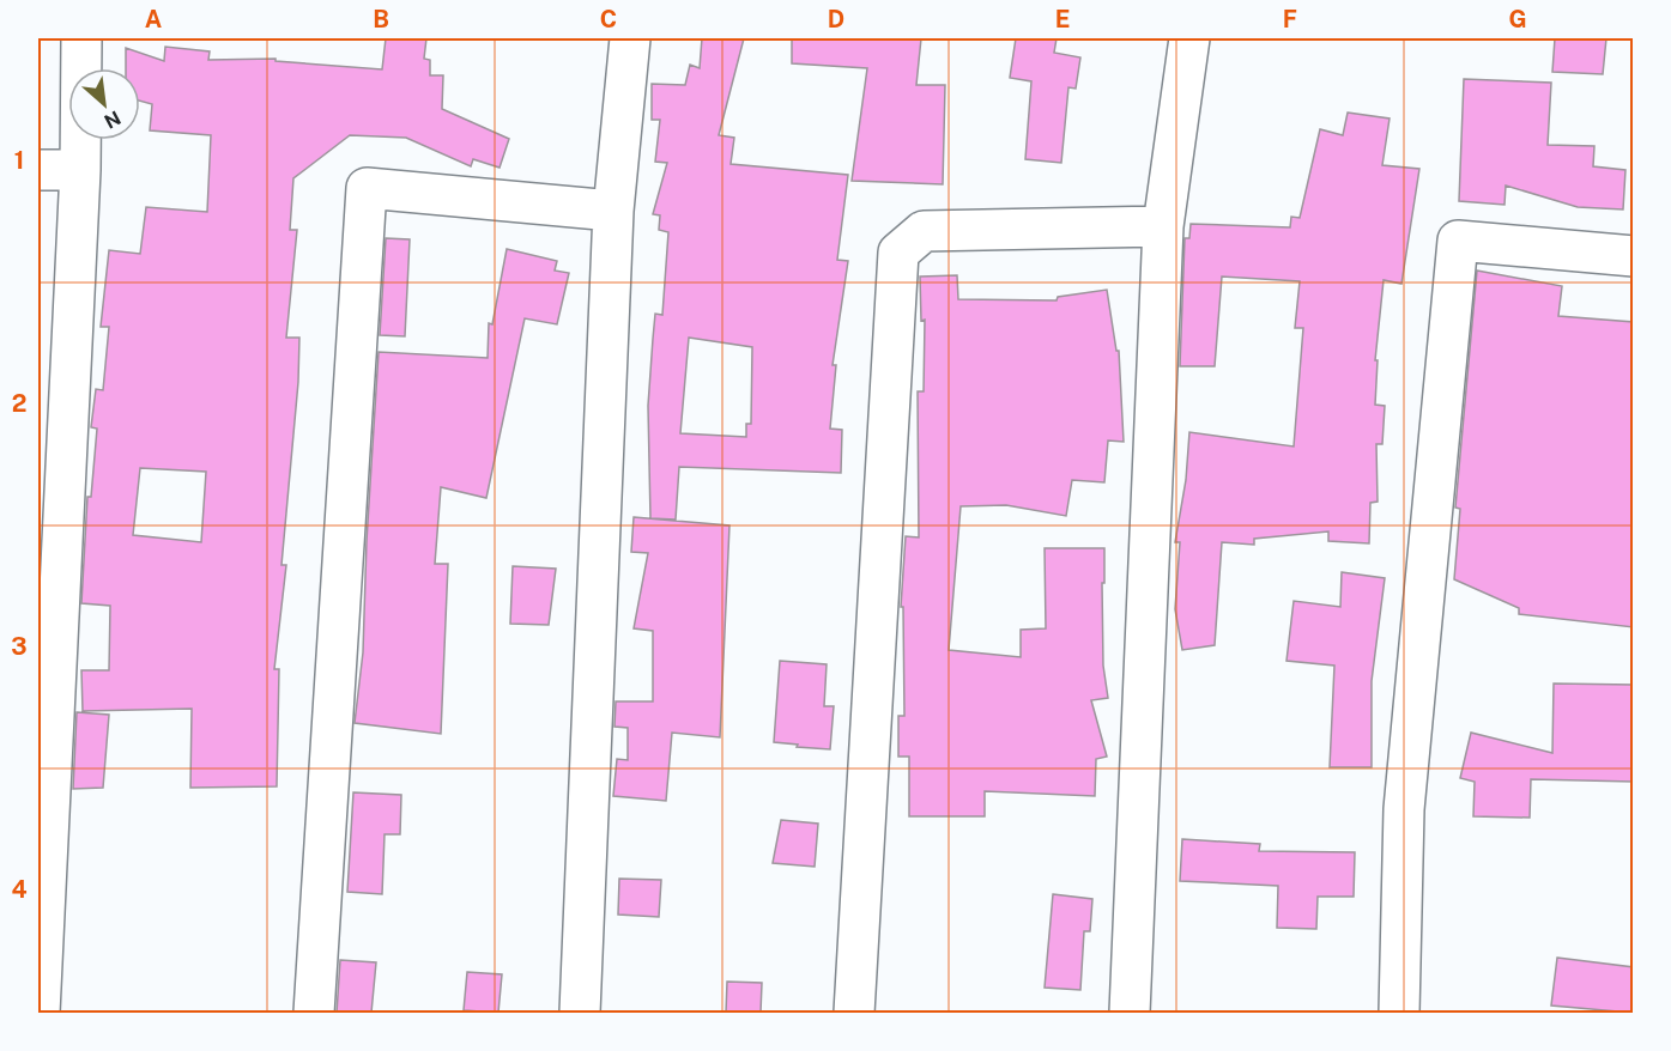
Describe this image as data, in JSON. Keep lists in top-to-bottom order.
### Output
{
  "north": "bottom right",
  "grid": {
    "columns": [
      "A",
      "B",
      "C",
      "D",
      "E",
      "F",
      "G"
    ],
    "rows": [
      "1",
      "2",
      "3",
      "4"
    ]
  }
}
